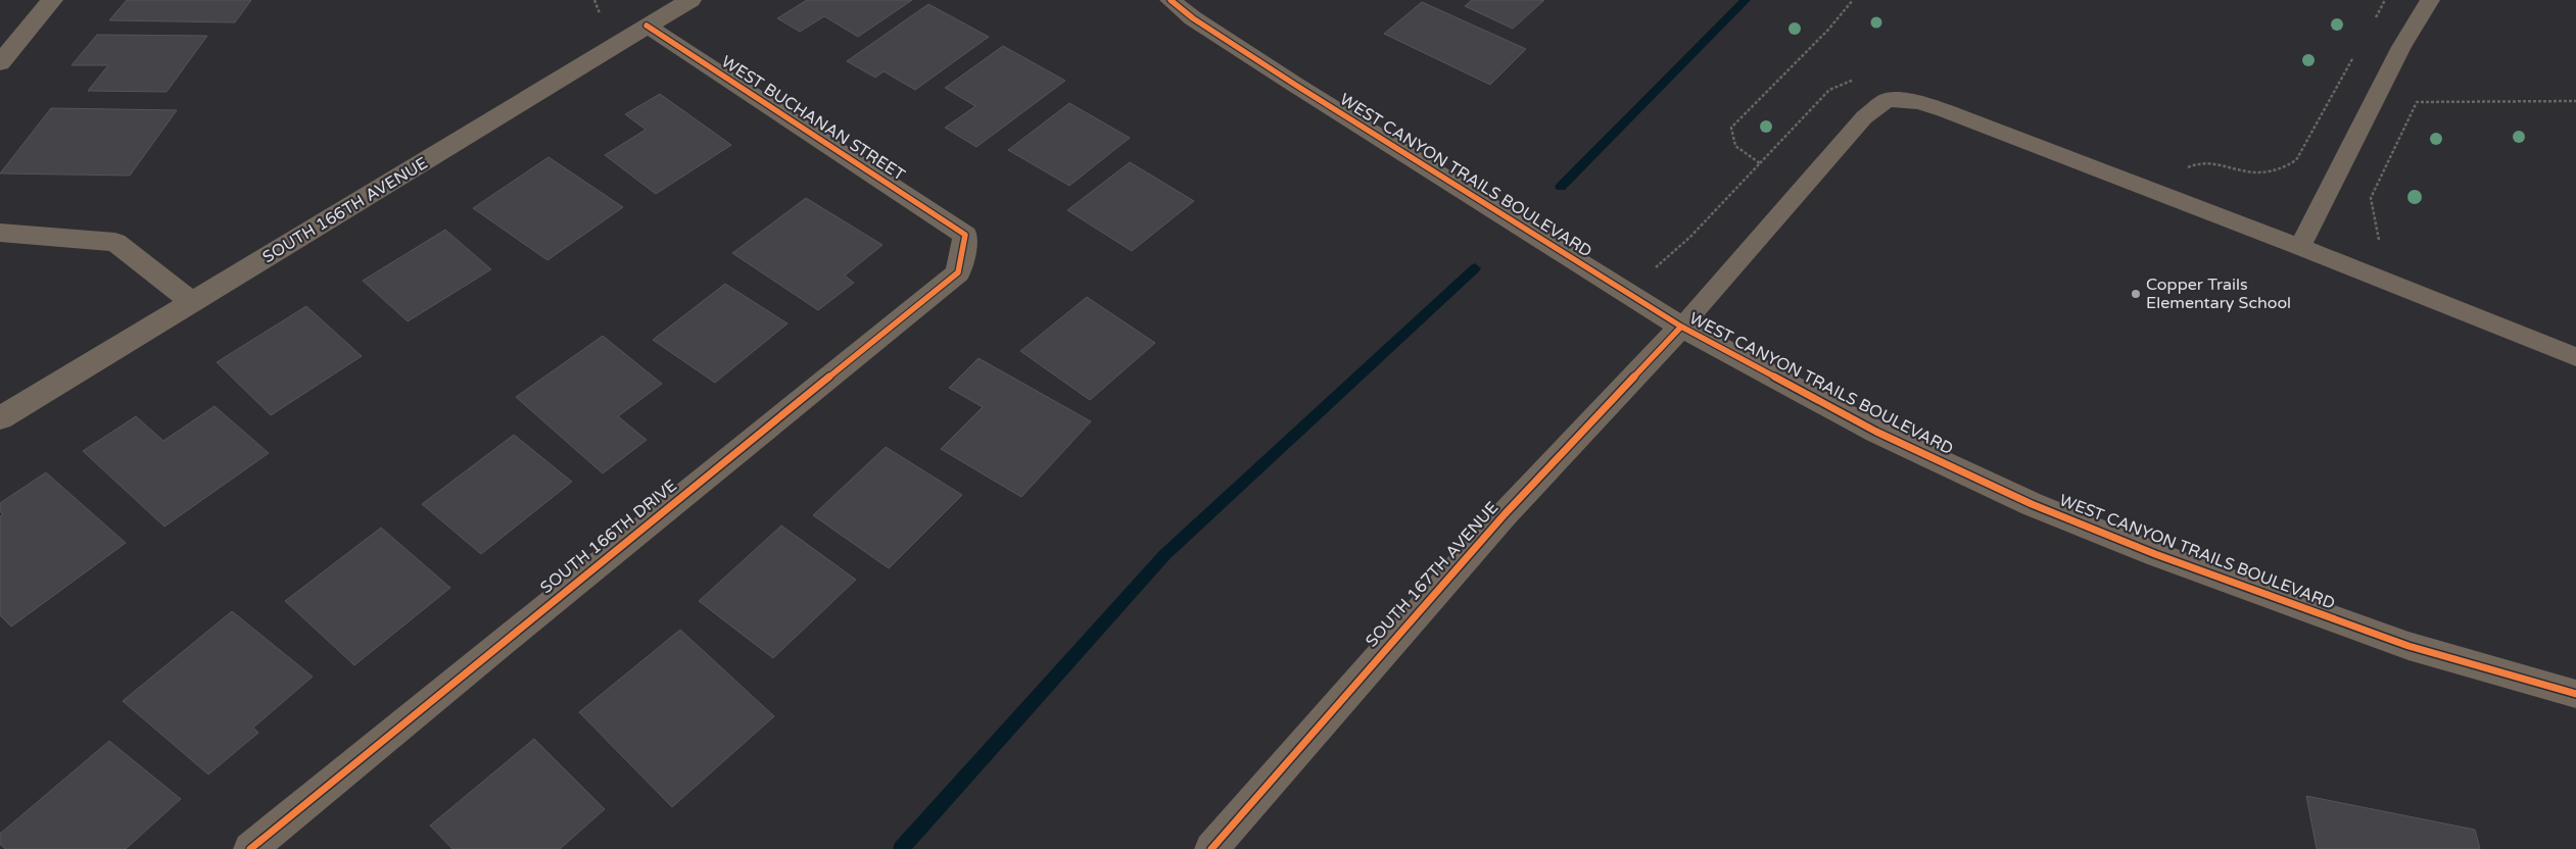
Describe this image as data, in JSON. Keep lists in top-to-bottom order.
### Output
{
  "streets": {
    "street": [
      "WEST BUCHANAN STREET",
      "WEST CANYON TRAILS BOULEVARD",
      "SOUTH 166TH AVENUE",
      "SOUTH 166TH DRIVE",
      "SOUTH 167TH AVENUE"
    ]
  },
  "crossings": [
    ["WEST BUCHANAN STREET", "SOUTH 166TH AVENUE"],
    ["WEST BUCHANAN STREET", "SOUTH 166TH DRIVE"],
    ["WEST CANYON TRAILS BOULEVARD", "SOUTH 167TH AVENUE"]
  ],
  "places": ["Copper Trails Elementary School"]
}
